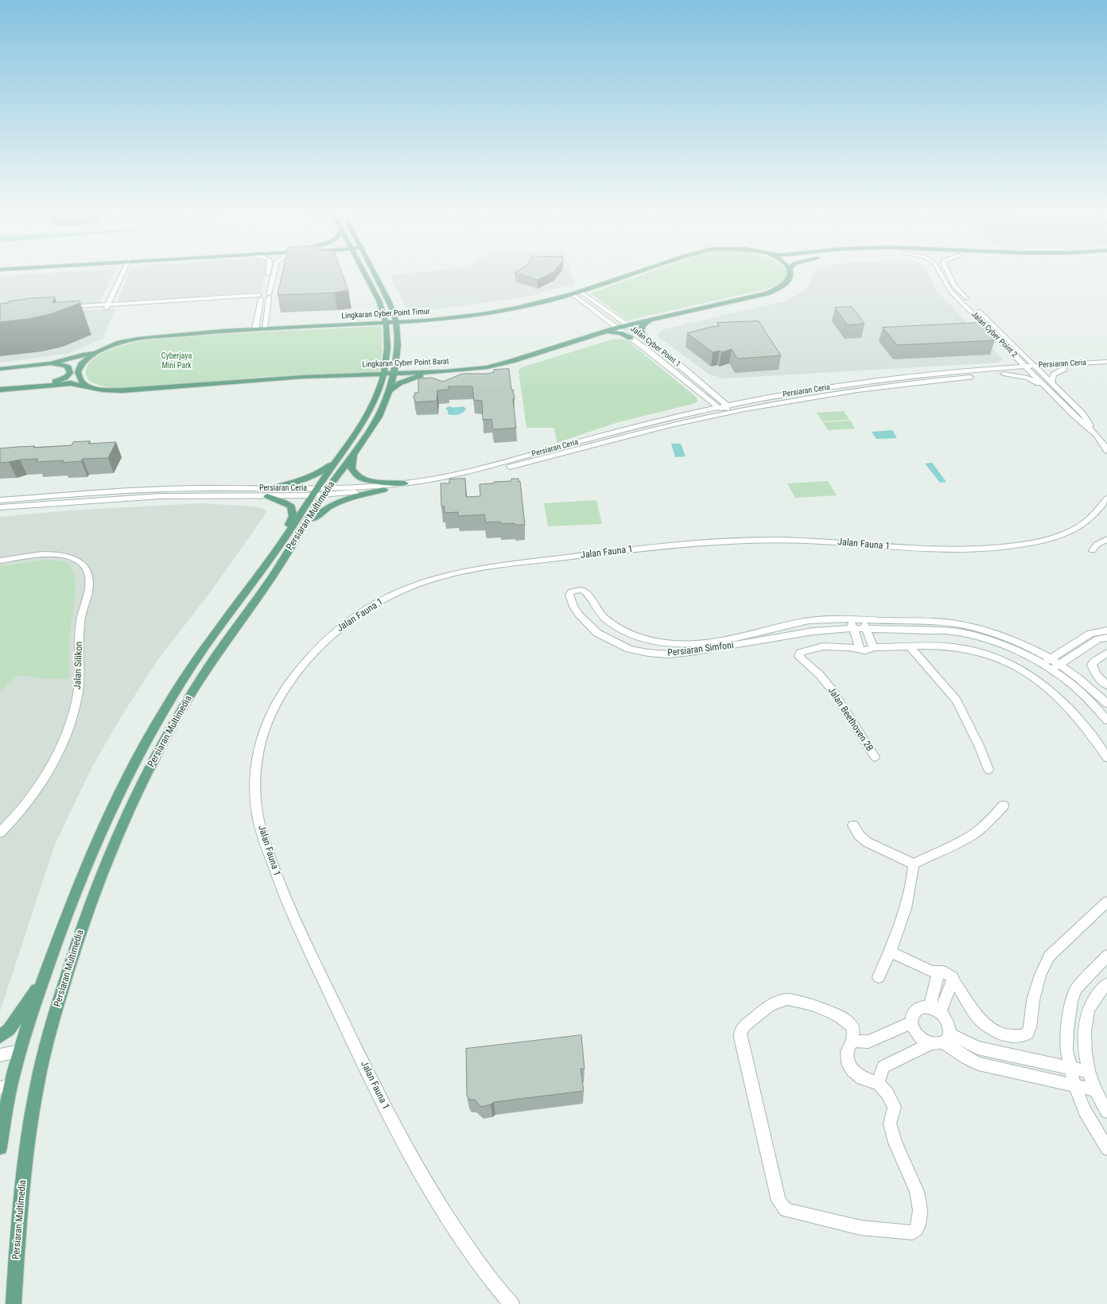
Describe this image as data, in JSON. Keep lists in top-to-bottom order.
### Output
{
  "streets": {
    "main road": ["Lingkaran Cyber Point Timur", "Lingkaran Cyber Point Barat", "Persiaran Multimedia"],
    "street": [
      "Jalan Cyber Point 2",
      "Jalan Cyber Point 1",
      "Persiaran Ceria",
      "Jalan Fauna 1",
      "Persiaran Simfoni",
      "Jalan Silikon",
      "Jalan Beethoven 2B"
    ]
  },
  "crossings": [
    ["Lingkaran Cyber Point Timur", "Jalan Cyber Point 1"],
    ["Lingkaran Cyber Point Timur", "Persiaran Multimedia"],
    ["Jalan Cyber Point 2", "Persiaran Ceria"],
    ["Jalan Cyber Point 1", "Lingkaran Cyber Point Barat"],
    ["Jalan Cyber Point 1", "Persiaran Ceria"],
    ["Lingkaran Cyber Point Barat", "Persiaran Multimedia"],
    ["Persiaran Ceria", "Persiaran Multimedia"]
  ],
  "parks": ["Cyberjaya Mini Park"]
}
